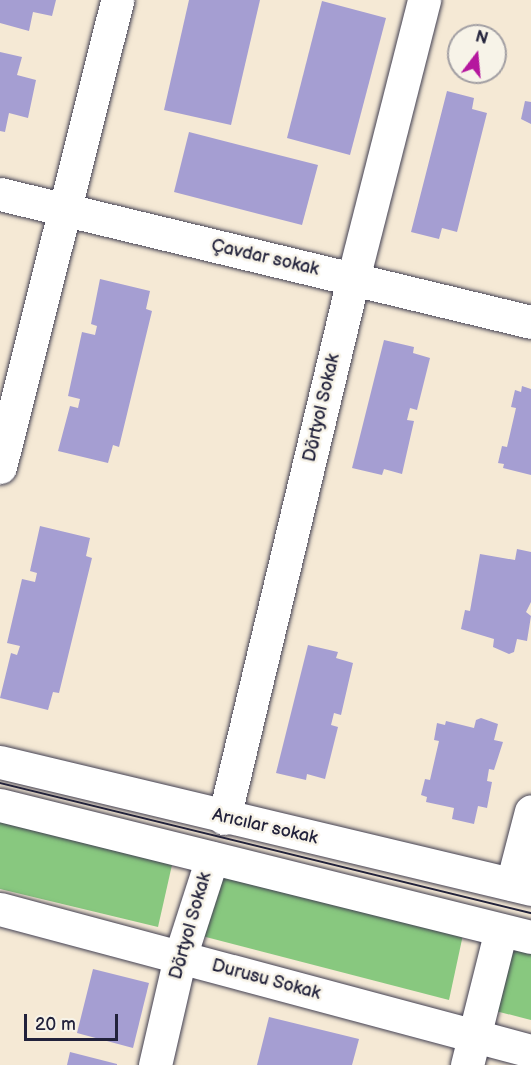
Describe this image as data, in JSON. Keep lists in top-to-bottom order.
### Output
{
  "streets": {
    "street": [
      "Çavdar sokak",
      "Dörtyol Sokak",
      "Arıcılar sokak",
      "Durusu Sokak"
    ]
  },
  "crossings": [
    ["Çavdar sokak", "Dörtyol Sokak"],
    ["Dörtyol Sokak", "Arıcılar sokak"],
    ["Dörtyol Sokak", "Durusu Sokak"]
  ],
  "scale_bar": "20 m",
  "north": "top"
}
